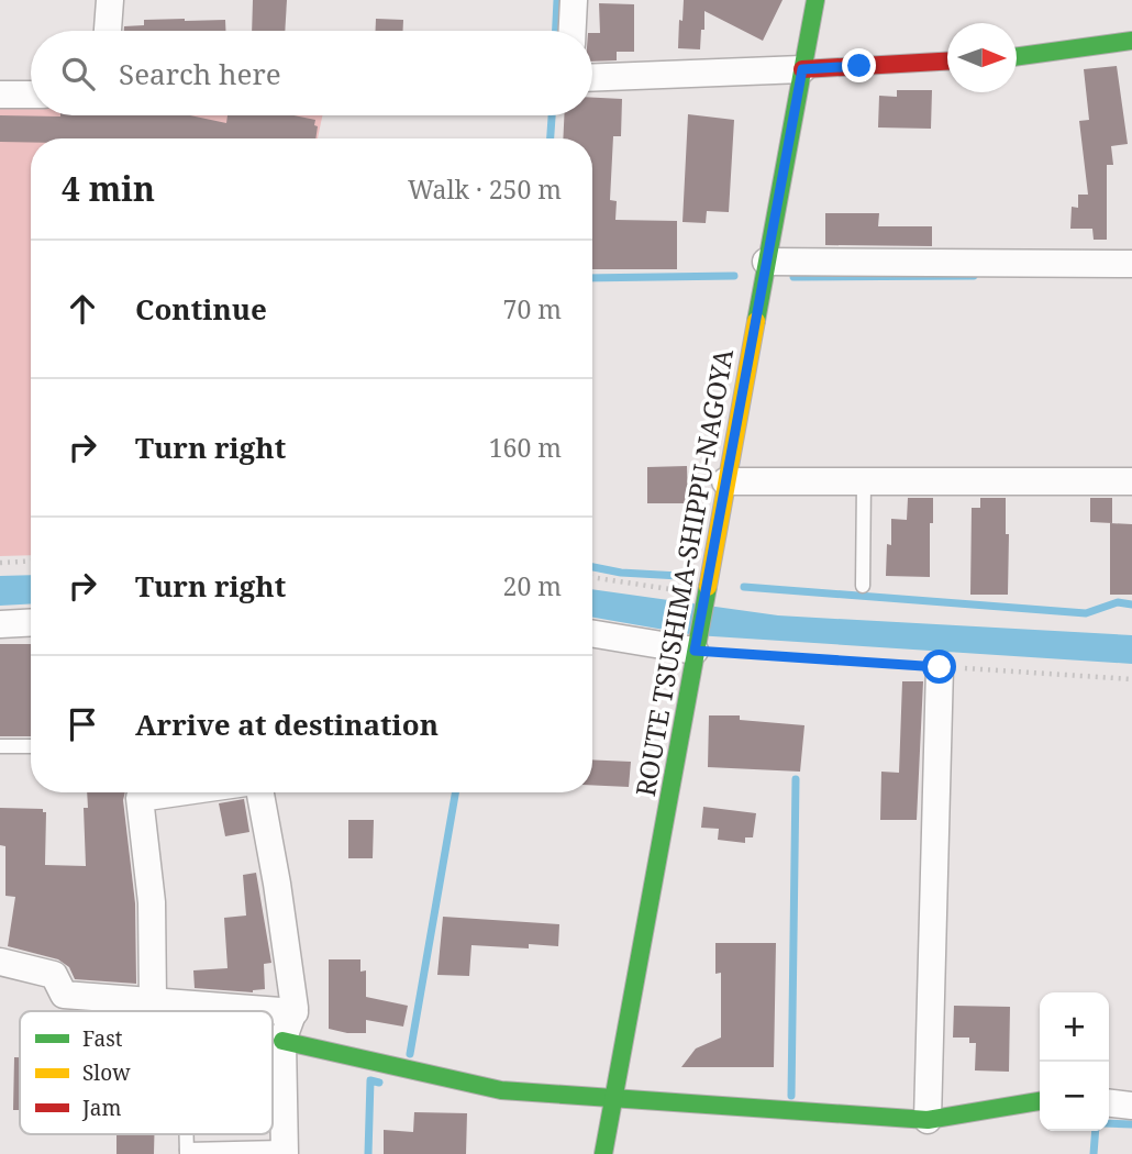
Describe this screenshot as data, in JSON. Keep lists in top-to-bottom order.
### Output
{
  "streets": {
    "main road": ["ROUTE TSUSHIMA-SHIPPU-NAGOYA"]
  },
  "legend": ["Fast", "Slow", "Jam"],
  "north": "right",
  "page": {
    "search": "Search here",
    "heading": ["4 min", "Walk · 250 m"],
    "list": [
      ["Continue", "70 m"],
      ["Turn right", "160 m"],
      ["Turn right", "20 m"],
      "Arrive at destination"
    ],
    "map_buttons": ["+", "−"]
  }
}
